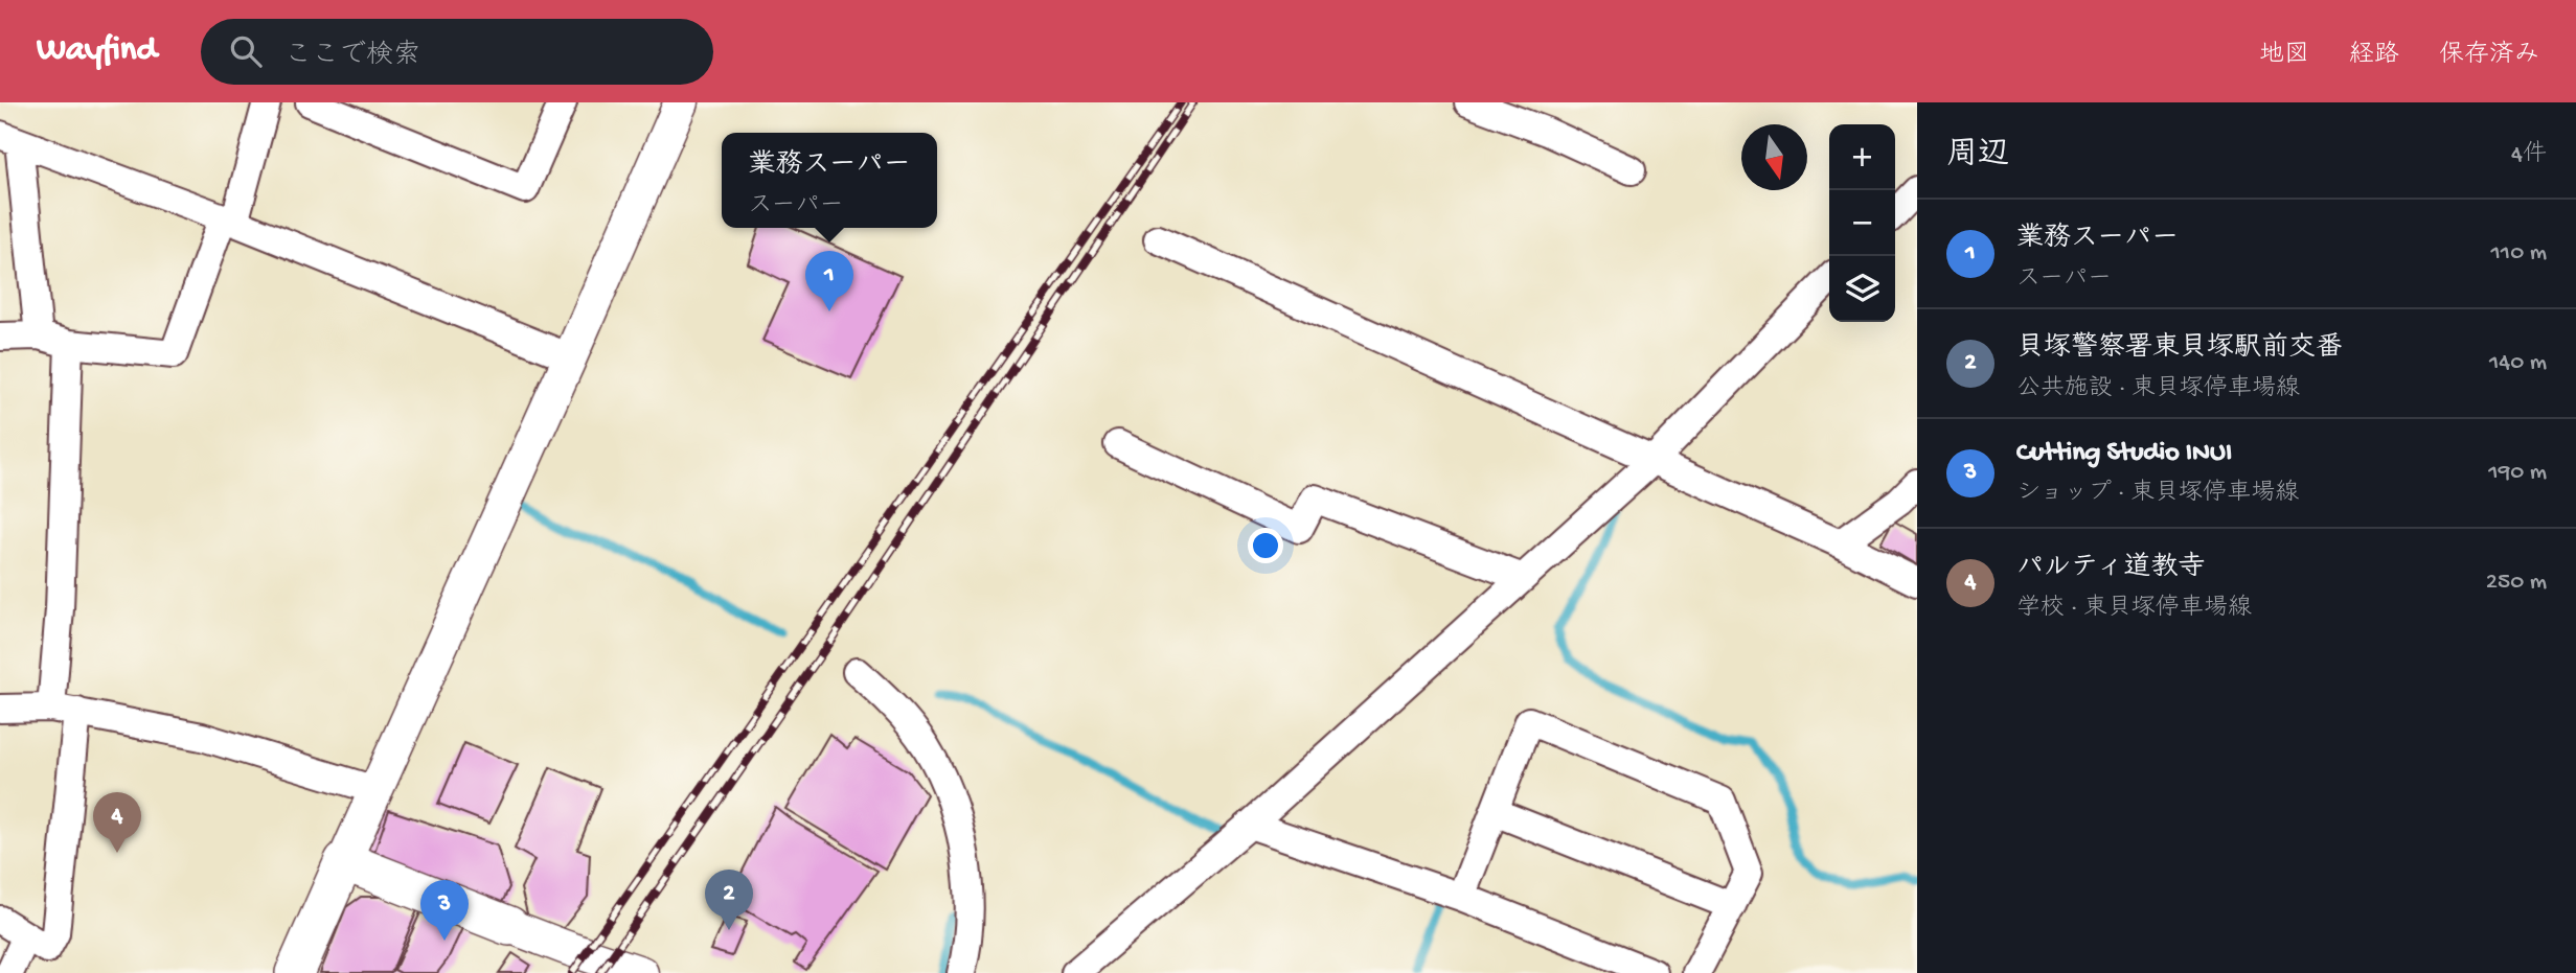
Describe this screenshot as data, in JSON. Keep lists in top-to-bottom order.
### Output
{
  "north": "bottom",
  "page": {
    "header": "Wayfind",
    "search": "ここで検索",
    "nav": ["地図", "経路", "保存済み"],
    "heading": ["周辺", "4件"],
    "map_buttons": ["+", "−"],
    "popup": ["業務スーパー", "スーパー"],
    "list": [
      {
        "mark": "1",
        "name": "業務スーパー",
        "note": "スーパー",
        "value": "110 m"
      },
      {
        "mark": "2",
        "name": "貝塚警察署東貝塚駅前交番",
        "note": "公共施設 · 東貝塚停車場線",
        "value": "140 m"
      },
      {
        "mark": "3",
        "name": "Cutting Studio INUI",
        "note": "ショップ · 東貝塚停車場線",
        "value": "190 m"
      },
      {
        "mark": "4",
        "name": "パルティ道教寺",
        "note": "学校 · 東貝塚停車場線",
        "value": "250 m"
      }
    ],
    "pins": [
      "1",
      "4",
      "2",
      "3"
    ]
  }
}
